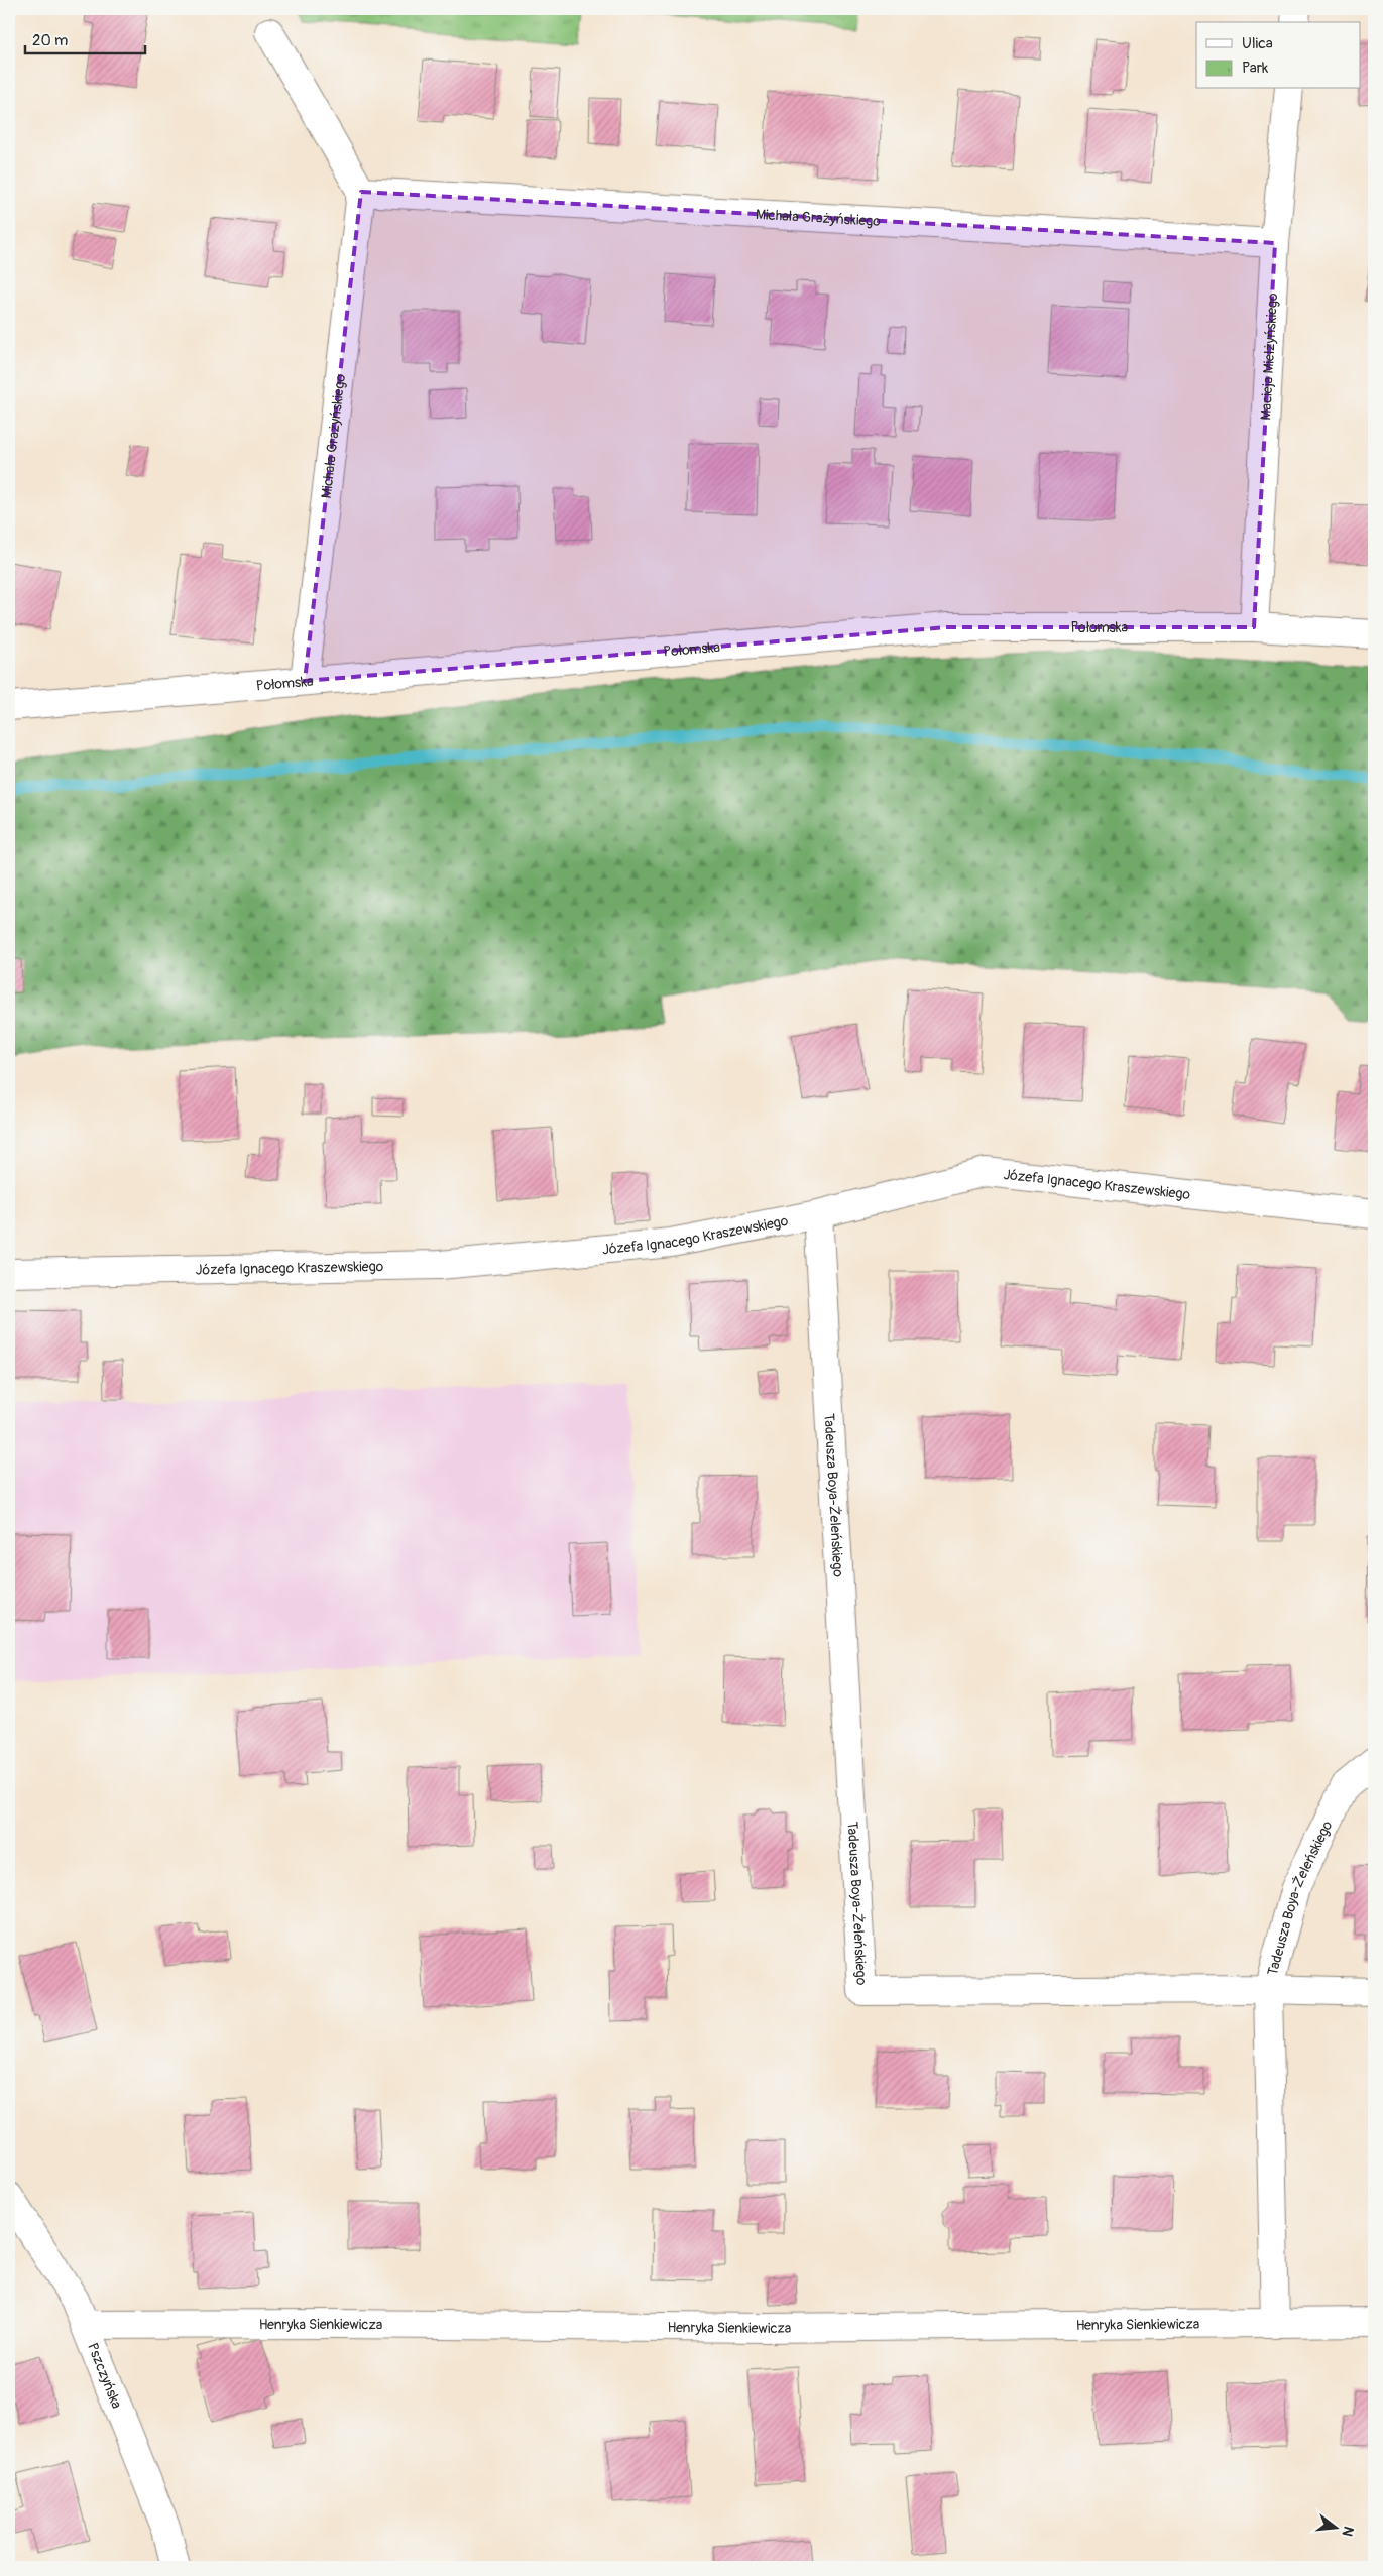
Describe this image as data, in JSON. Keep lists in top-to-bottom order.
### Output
{
  "streets": {
    "street": [
      "Michała Grażyńskiego",
      "Macieja Mielżyńskiego",
      "Połomska",
      "Józefa Ignacego Kraszewskiego",
      "Tadeusza Boya-Żeleńskiego",
      "Henryka Sienkiewicza",
      "Pszczyńska"
    ]
  },
  "crossings": [
    ["Michała Grażyńskiego", "Macieja Mielżyńskiego"],
    ["Michała Grażyńskiego", "Połomska"],
    ["Macieja Mielżyńskiego", "Połomska"],
    ["Józefa Ignacego Kraszewskiego", "Tadeusza Boya-Żeleńskiego"],
    ["Henryka Sienkiewicza", "Pszczyńska"]
  ],
  "legend": ["Ulica", "Park"],
  "scale_bar": "20 m",
  "north": "right"
}
